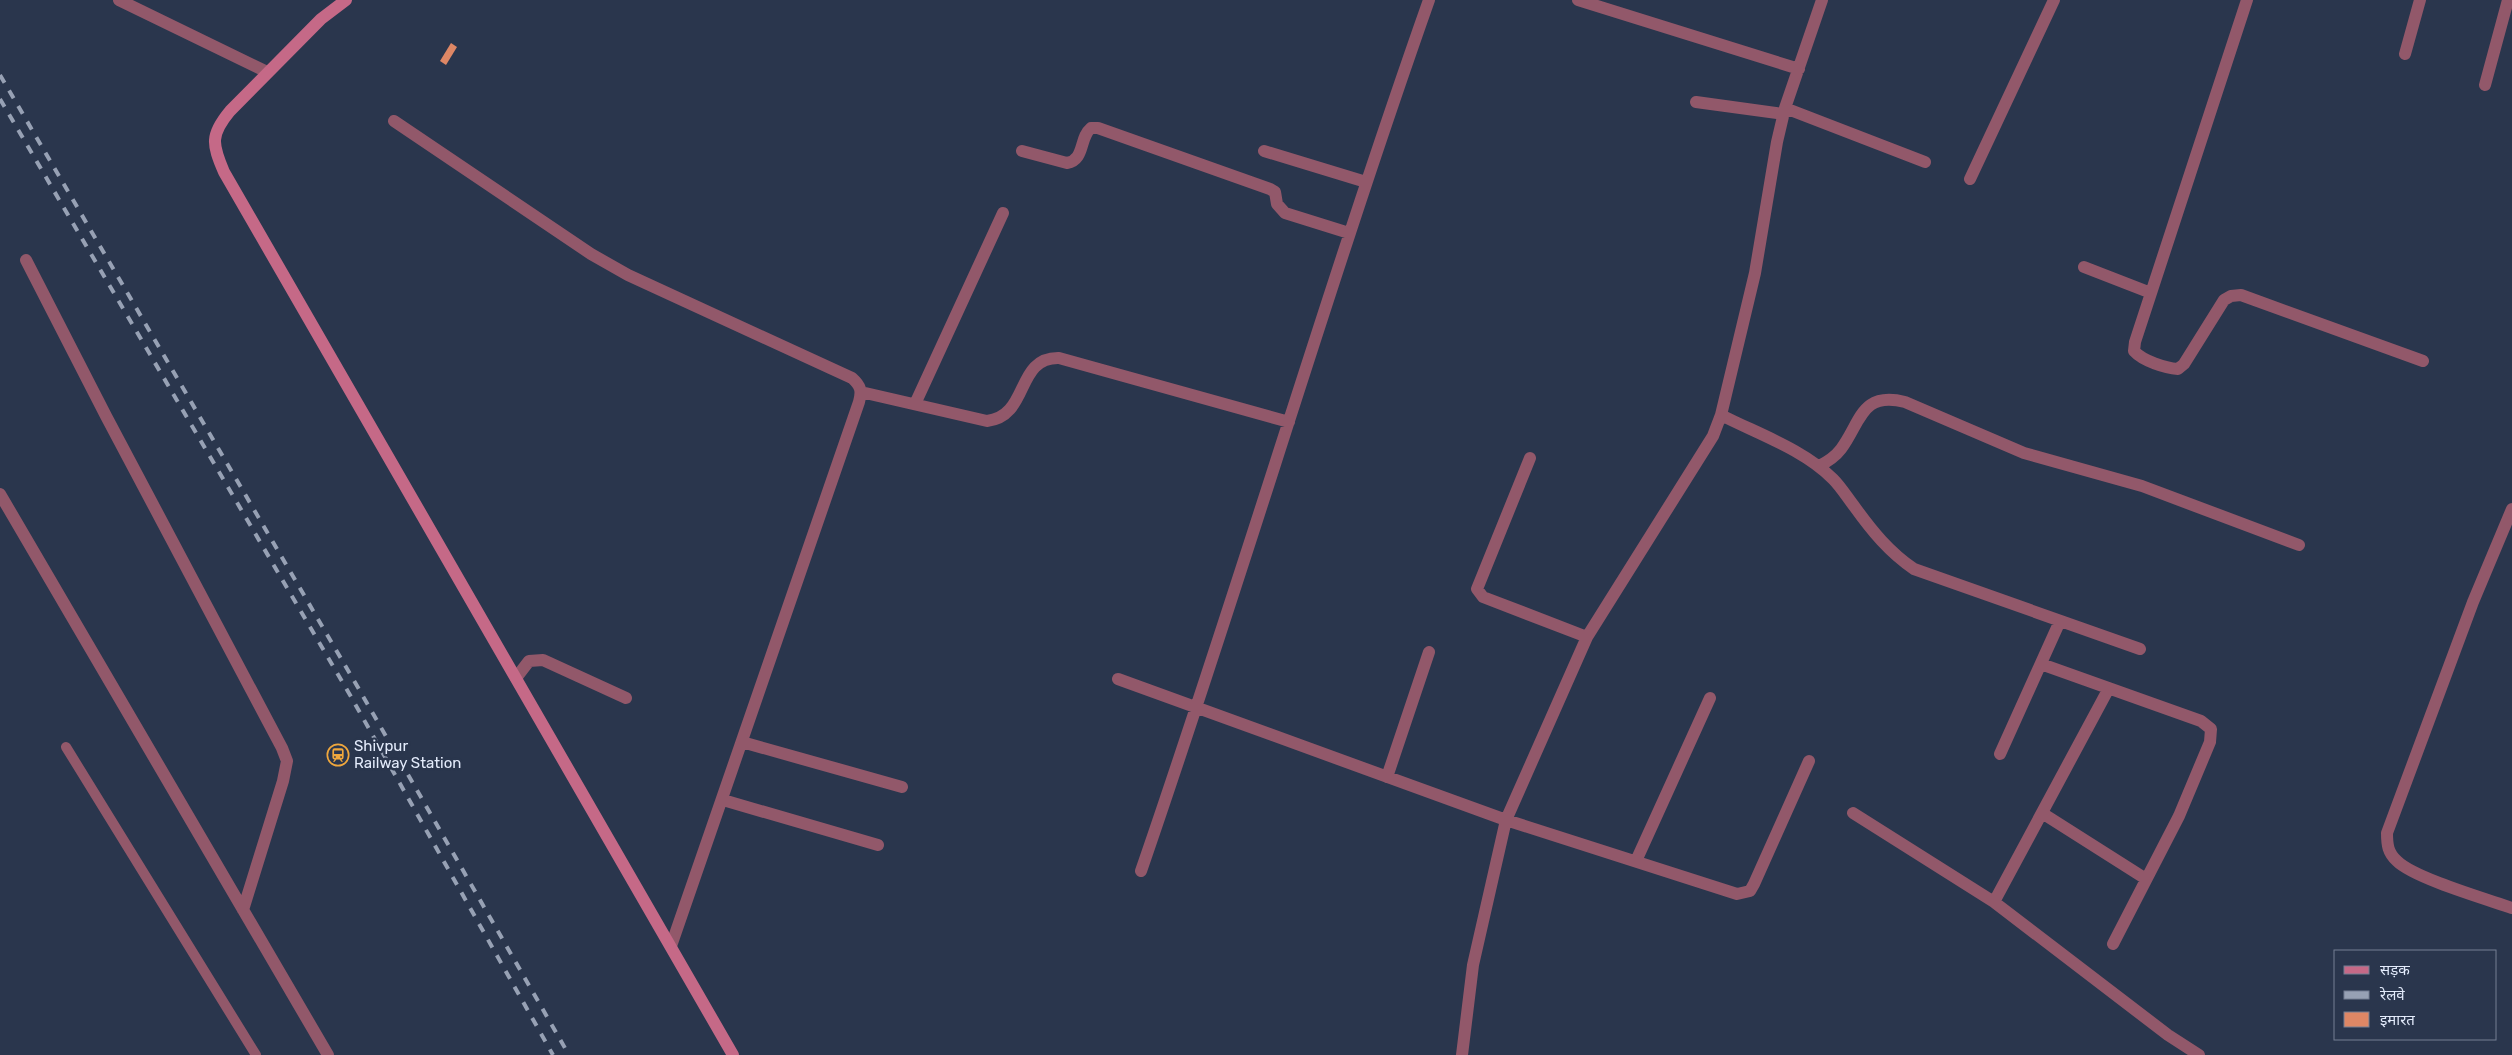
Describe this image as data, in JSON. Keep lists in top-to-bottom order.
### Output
{
  "places": {
    "station": ["Shivpur Railway Station"]
  },
  "legend": ["सड़क", "रेलवे", "इमारत"]
}
